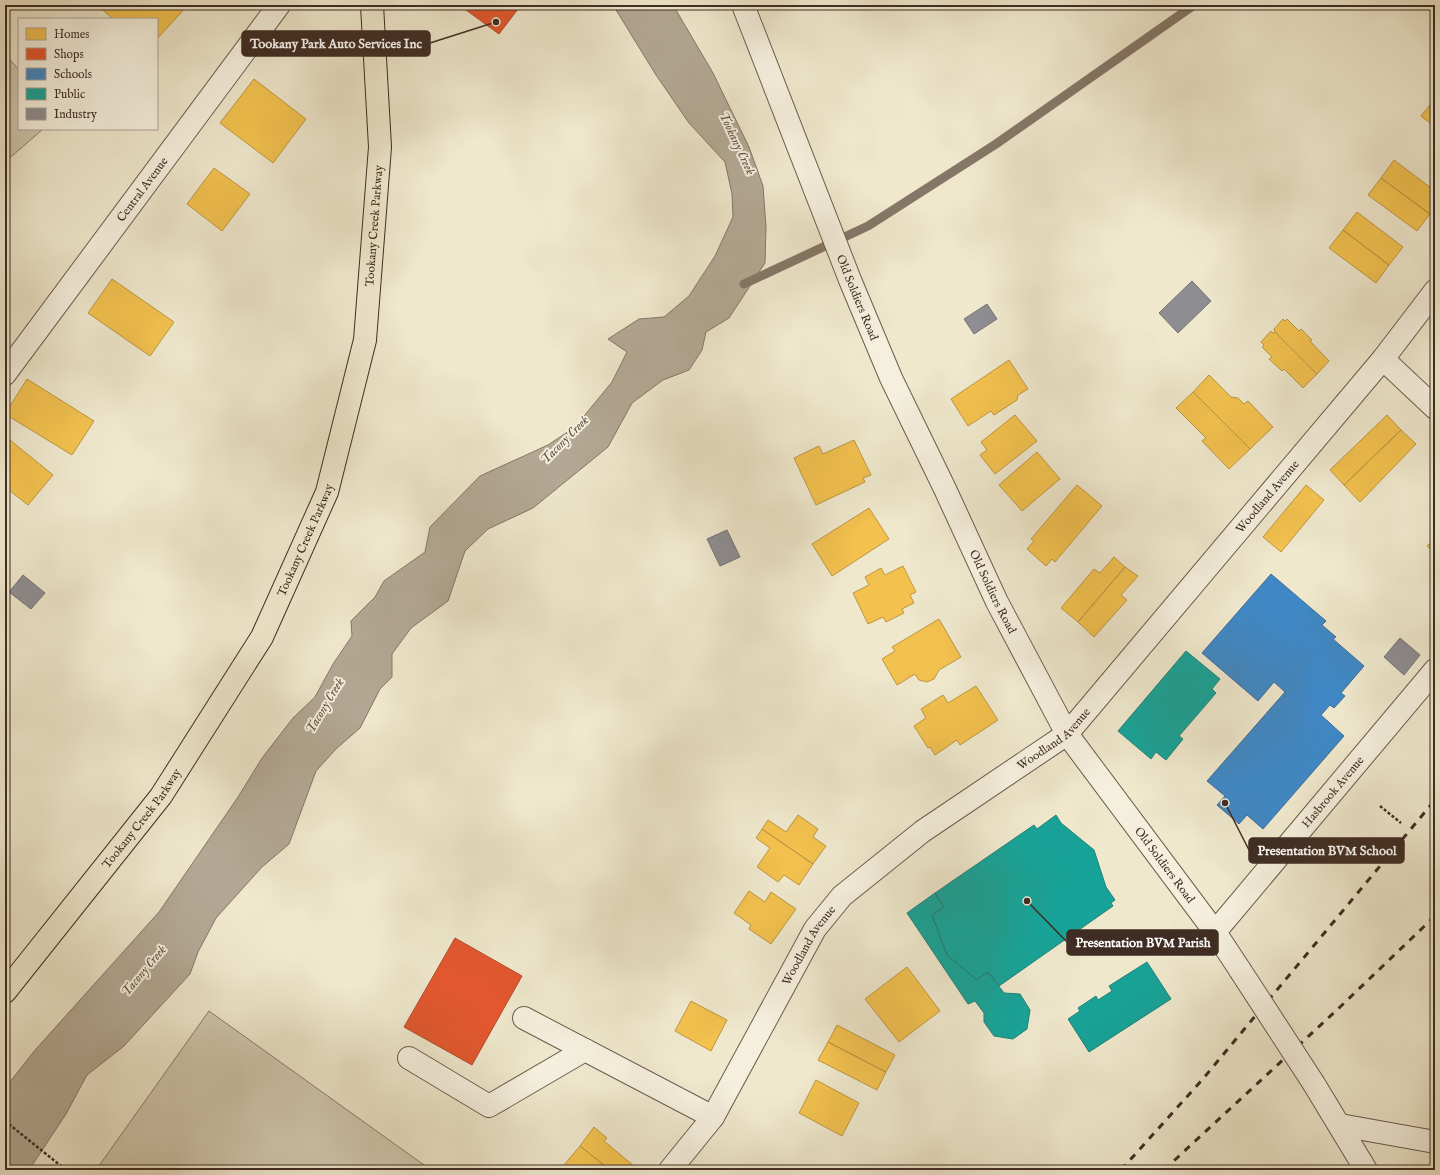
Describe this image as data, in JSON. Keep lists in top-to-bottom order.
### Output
{
  "streets": {
    "main road": ["Tookany Creek Parkway"],
    "street": [
      "Central Avenue",
      "Old Soldiers Road",
      "Woodland Avenue",
      "Hasbrook Avenue"
    ]
  },
  "crossings": [
    ["Old Soldiers Road", "Woodland Avenue"],
    ["Old Soldiers Road", "Hasbrook Avenue"]
  ],
  "water": ["Tookany Creek", "Tacony Creek"],
  "places": ["Tookany Park Auto Services Inc", "Presentation BVM School", "Presentation BVM Parish"],
  "legend": [
    "Homes",
    "Shops",
    "Schools",
    "Public",
    "Industry"
  ]
}
